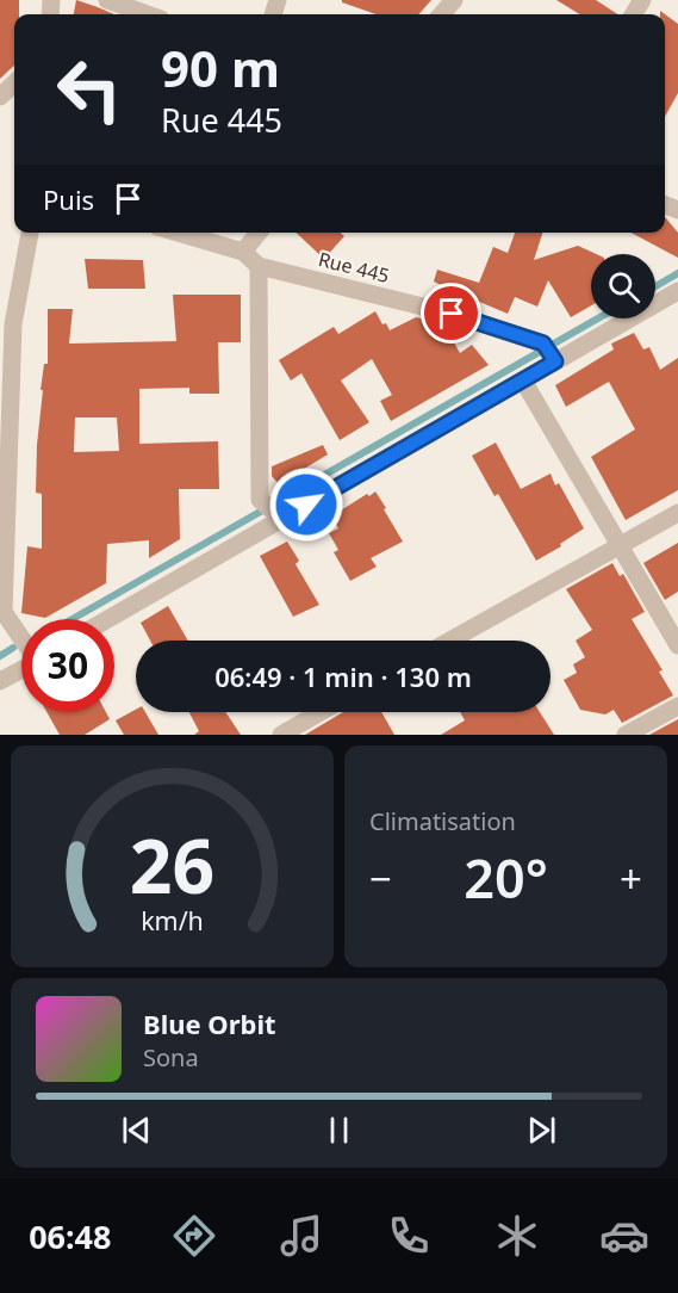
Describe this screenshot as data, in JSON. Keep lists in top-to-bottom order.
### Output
{
  "streets": {
    "street": ["Rue 445"]
  },
  "page": {
    "turn": ["90 m", "Rue 445"],
    "then": "Puis",
    "limit": "30",
    "trip": "06:49 · 1 min · 130 m",
    "tile": "Climatisation",
    "heat": ["−", "20°", "+"],
    "song": ["Blue Orbit", "Sona"],
    "tabs": "06:48",
    "gauge": ["26", "km/h"]
  }
}
